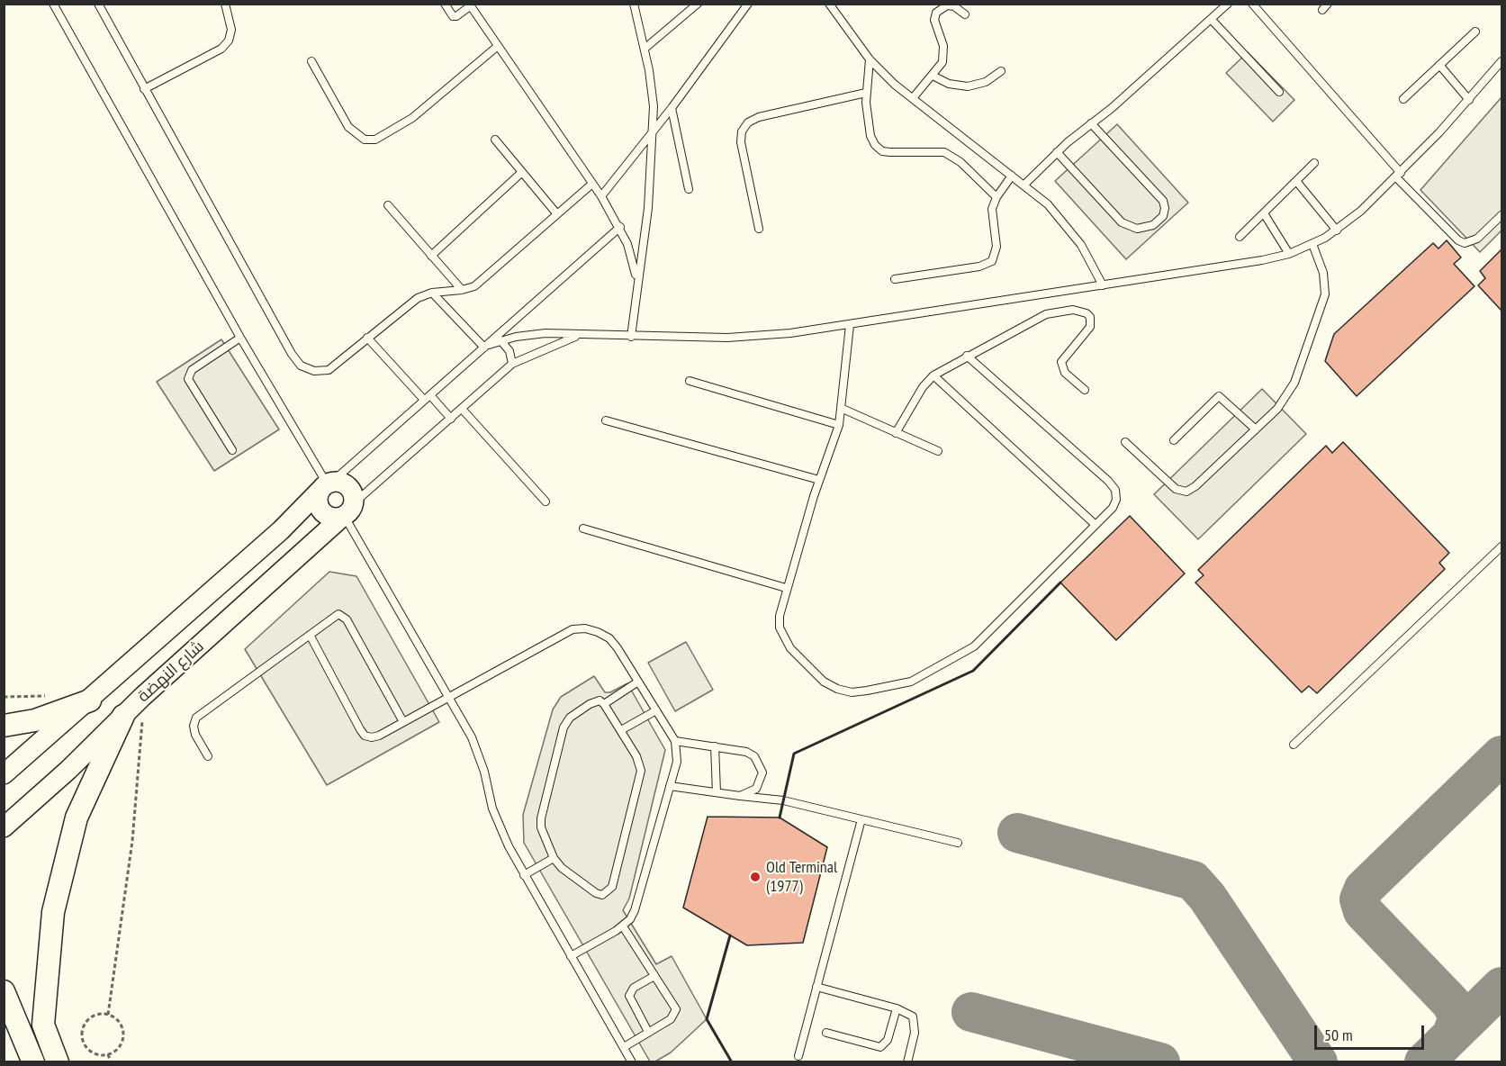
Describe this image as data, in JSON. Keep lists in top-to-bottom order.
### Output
{
  "streets": {
    "main road": ["شارع النهضة"]
  },
  "places": ["Old Terminal (1977)"],
  "scale_bar": "50 m"
}
